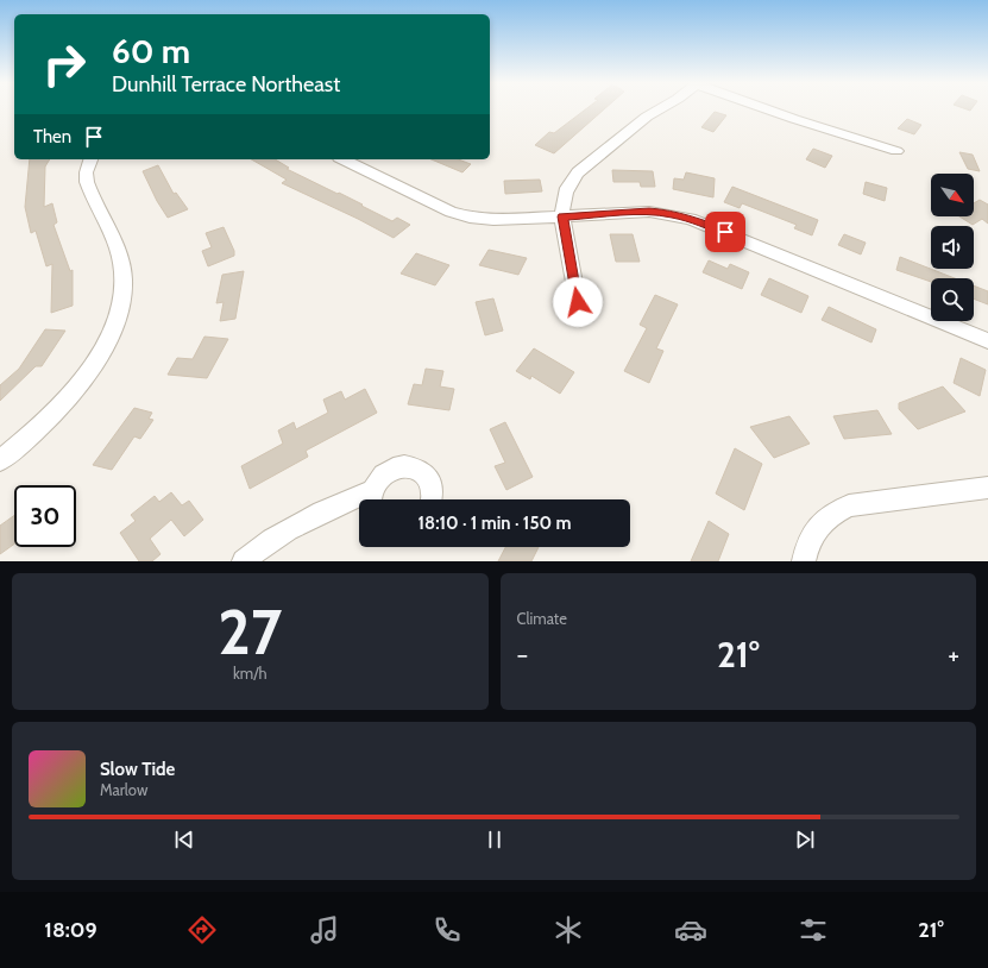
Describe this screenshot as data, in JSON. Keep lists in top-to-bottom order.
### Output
{
  "north": "bottom right",
  "page": {
    "turn": ["60 m", "Dunhill Terrace Northeast"],
    "then": "Then",
    "limit": "30",
    "trip": "18:10 · 1 min · 150 m",
    "tile": [
      ["27", "km/h"],
      "Climate"
    ],
    "heat": ["−", "21°", "+"],
    "song": ["Slow Tide", "Marlow"],
    "tabs": ["18:09", "21°"]
  }
}
